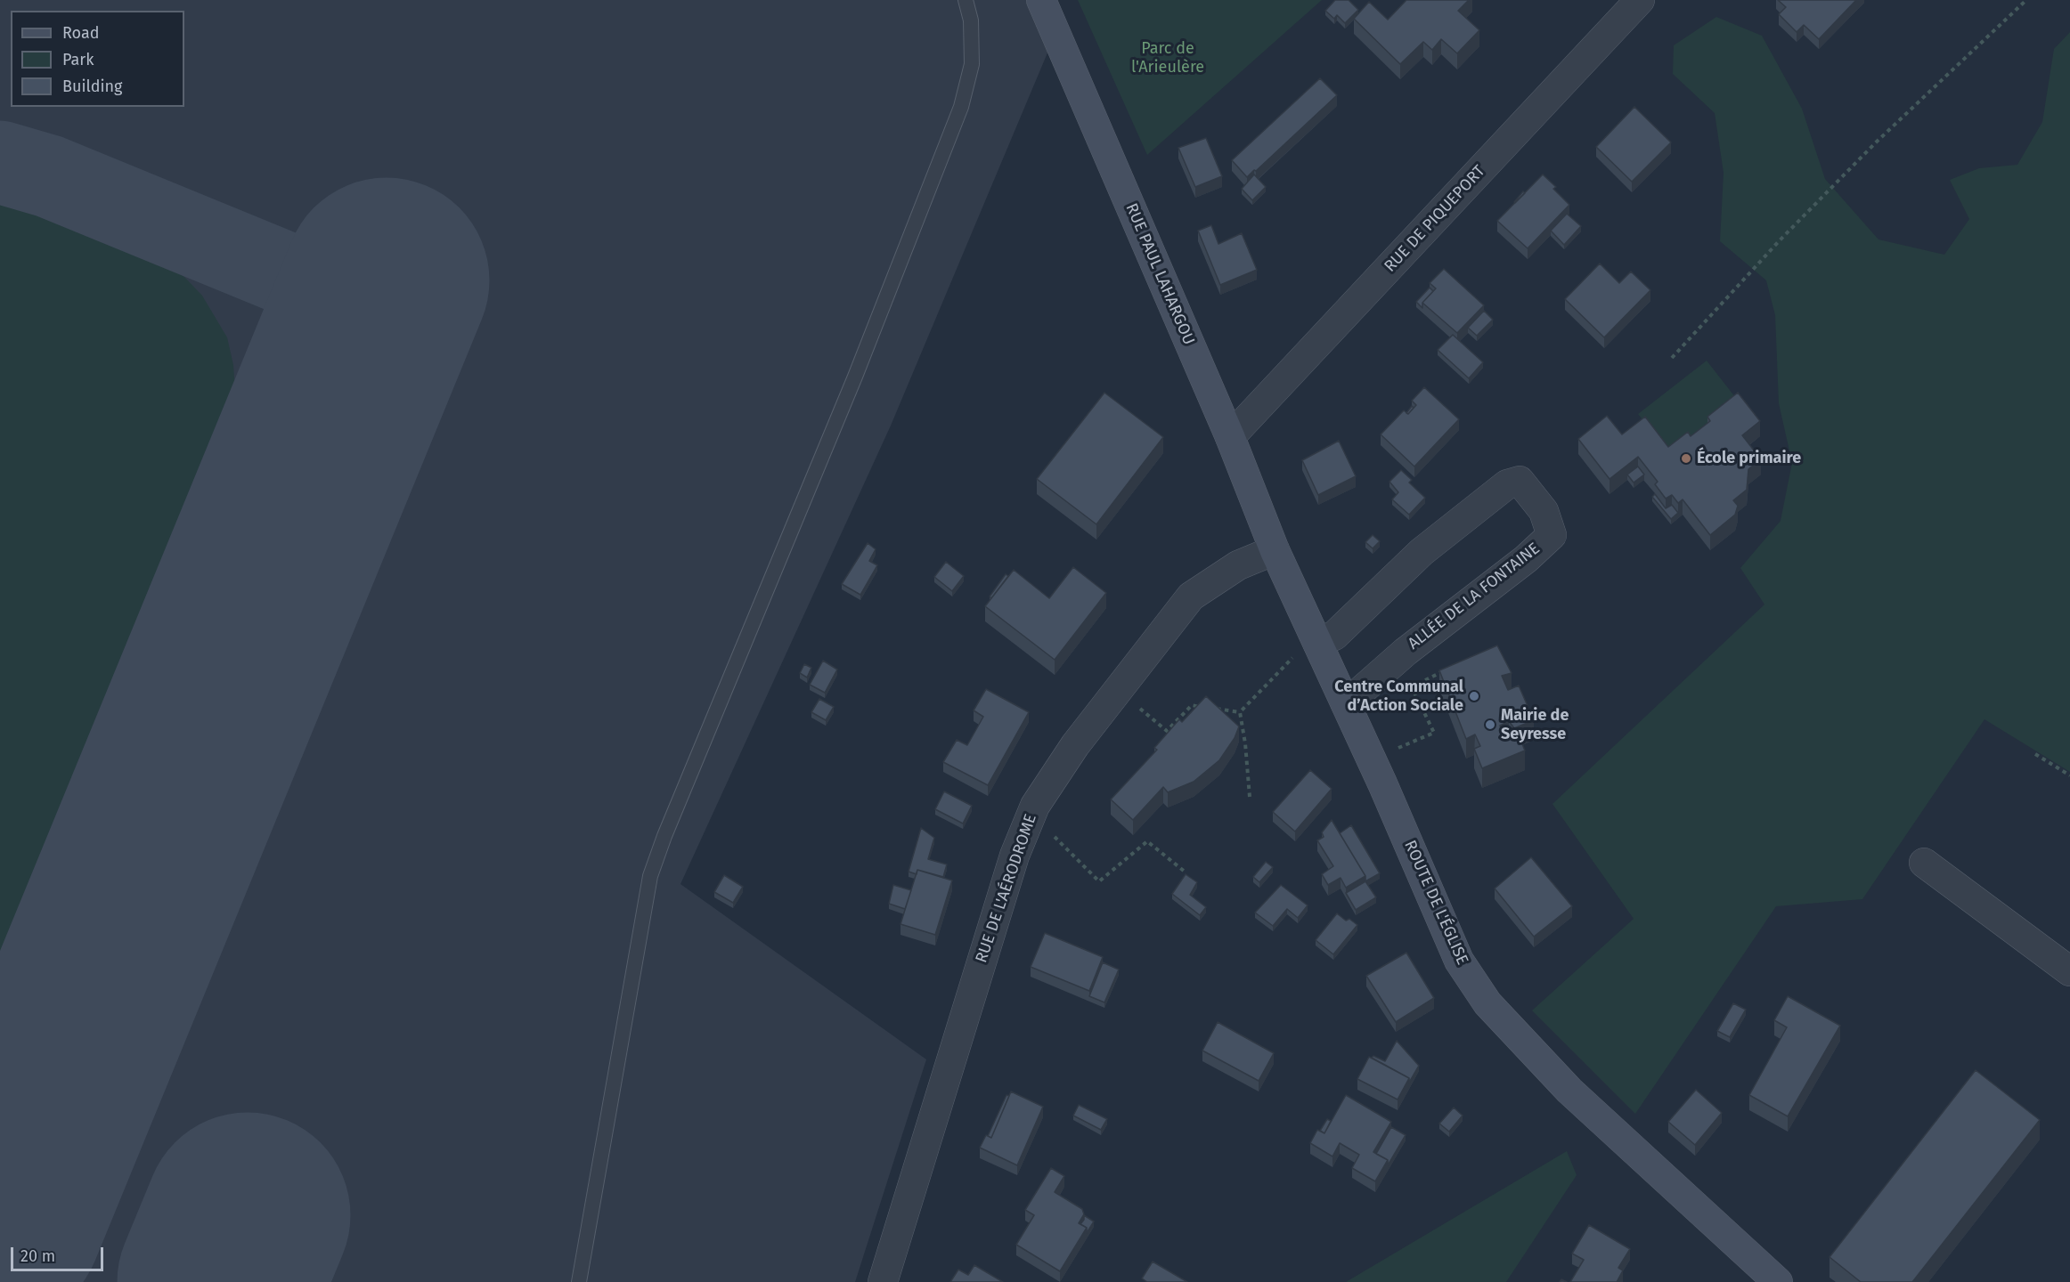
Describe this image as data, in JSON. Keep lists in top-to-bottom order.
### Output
{
  "streets": {
    "street": [
      "RUE DE PIQUEPORT",
      "RUE PAUL LAHARGOU",
      "ALLÉE DE LA FONTAINE",
      "RUE DE L'AÉRODROME",
      "ROUTE DE L'ÉGLISE"
    ]
  },
  "crossings": [
    ["RUE DE PIQUEPORT", "RUE PAUL LAHARGOU"],
    ["RUE PAUL LAHARGOU", "RUE DE L'AÉRODROME"],
    ["RUE PAUL LAHARGOU", "ROUTE DE L'ÉGLISE"],
    ["ALLÉE DE LA FONTAINE", "ROUTE DE L'ÉGLISE"],
    ["RUE DE L'AÉRODROME", "ROUTE DE L'ÉGLISE"]
  ],
  "parks": ["Parc de l'Arieulère"],
  "places": ["École primaire", "Centre Communal d’Action Sociale", "Mairie de Seyresse"],
  "legend": ["Road", "Park", "Building"],
  "scale_bar": "20 m"
}
